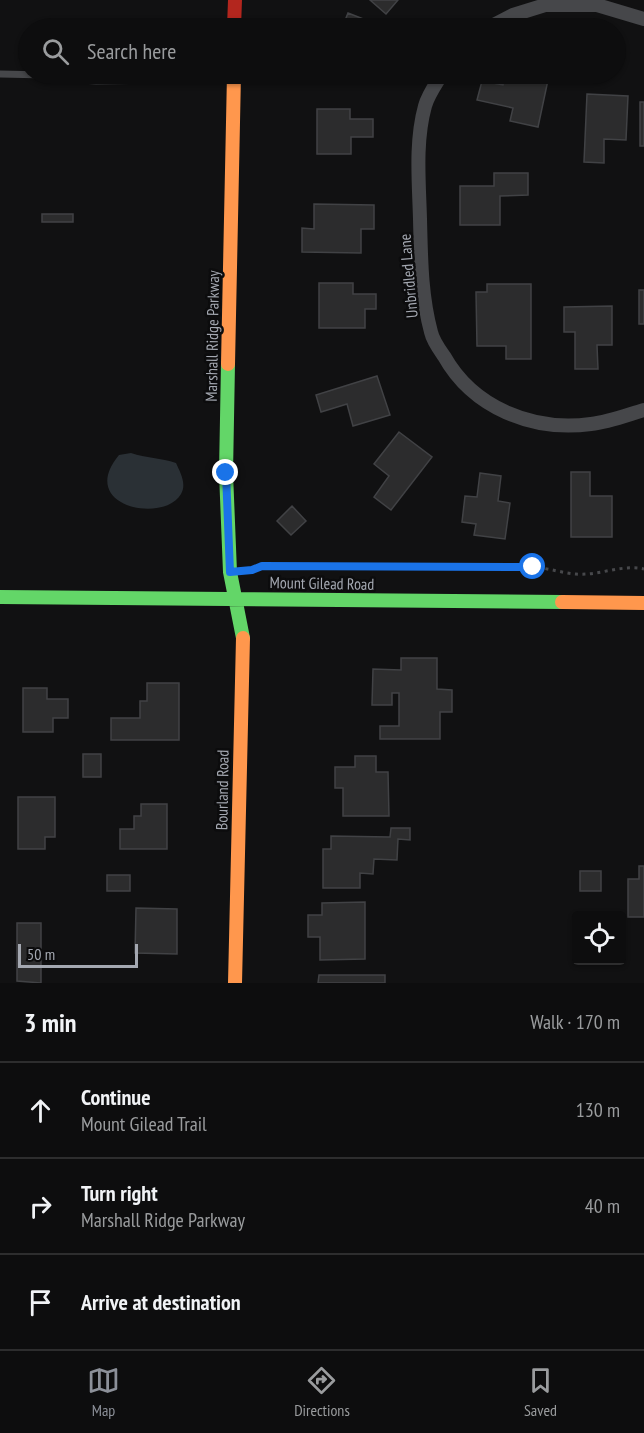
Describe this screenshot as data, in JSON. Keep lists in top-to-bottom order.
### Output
{
  "streets": {
    "street": [
      "Unbridled Lane",
      "Marshall Ridge Parkway",
      "Mount Gilead Road",
      "Bourland Road"
    ]
  },
  "crossings": [
    ["Marshall Ridge Parkway", "Mount Gilead Road"],
    ["Marshall Ridge Parkway", "Bourland Road"],
    ["Mount Gilead Road", "Bourland Road"]
  ],
  "scale_bar": "50 m",
  "page": {
    "search": "Search here",
    "scale": "50 m",
    "heading": ["3 min", "Walk · 170 m"],
    "list": [
      ["Continue", "Mount Gilead Trail", "130 m"],
      ["Turn right", "Marshall Ridge Parkway", "40 m"],
      "Arrive at destination"
    ],
    "nav": ["Map", "Directions", "Saved"]
  }
}
